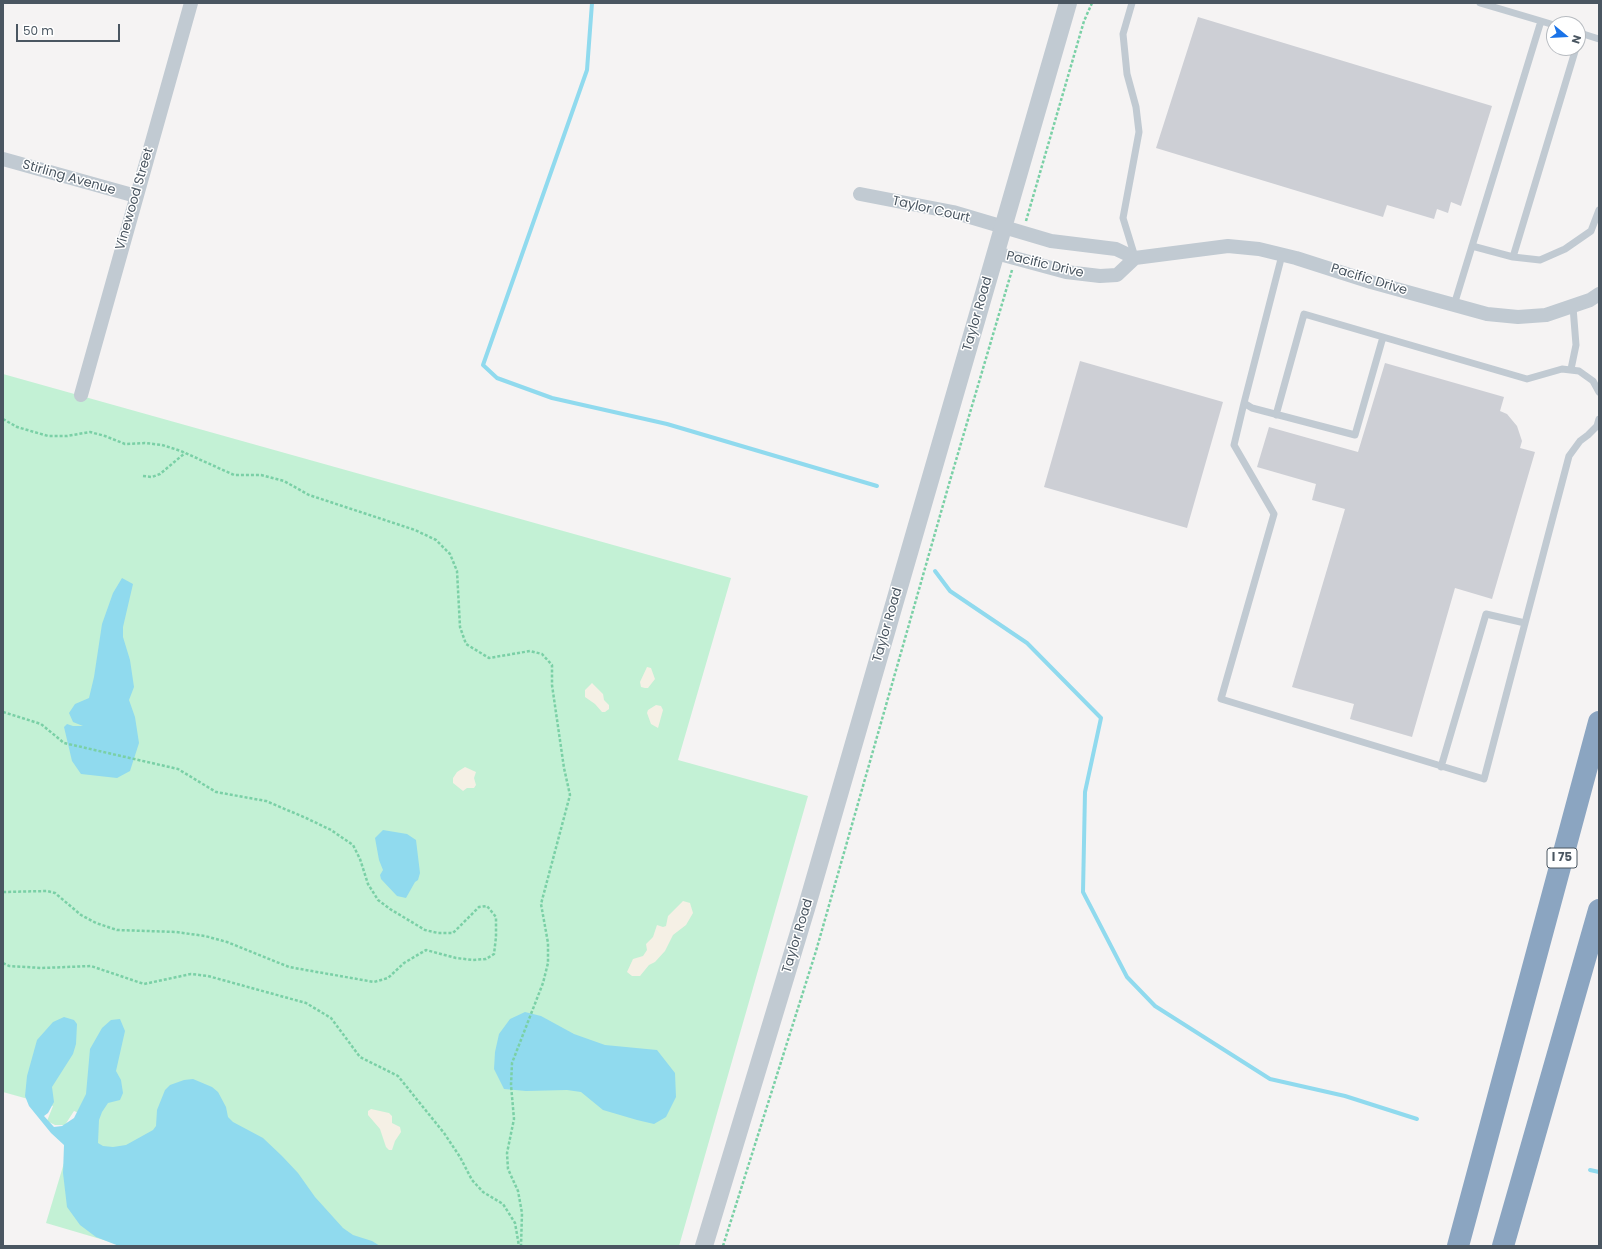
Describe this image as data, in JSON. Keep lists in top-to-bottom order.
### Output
{
  "streets": {
    "highway": ["I 75"],
    "street": [
      "Stirling Avenue",
      "Vinewood Street",
      "Taylor Court",
      "Pacific Drive",
      "Taylor Road"
    ]
  },
  "crossings": [
    ["Stirling Avenue", "Vinewood Street"],
    ["Taylor Court", "Pacific Drive"],
    ["Taylor Court", "Taylor Road"],
    ["Pacific Drive", "Taylor Road"]
  ],
  "scale_bar": "50 m",
  "north": "right"
}
